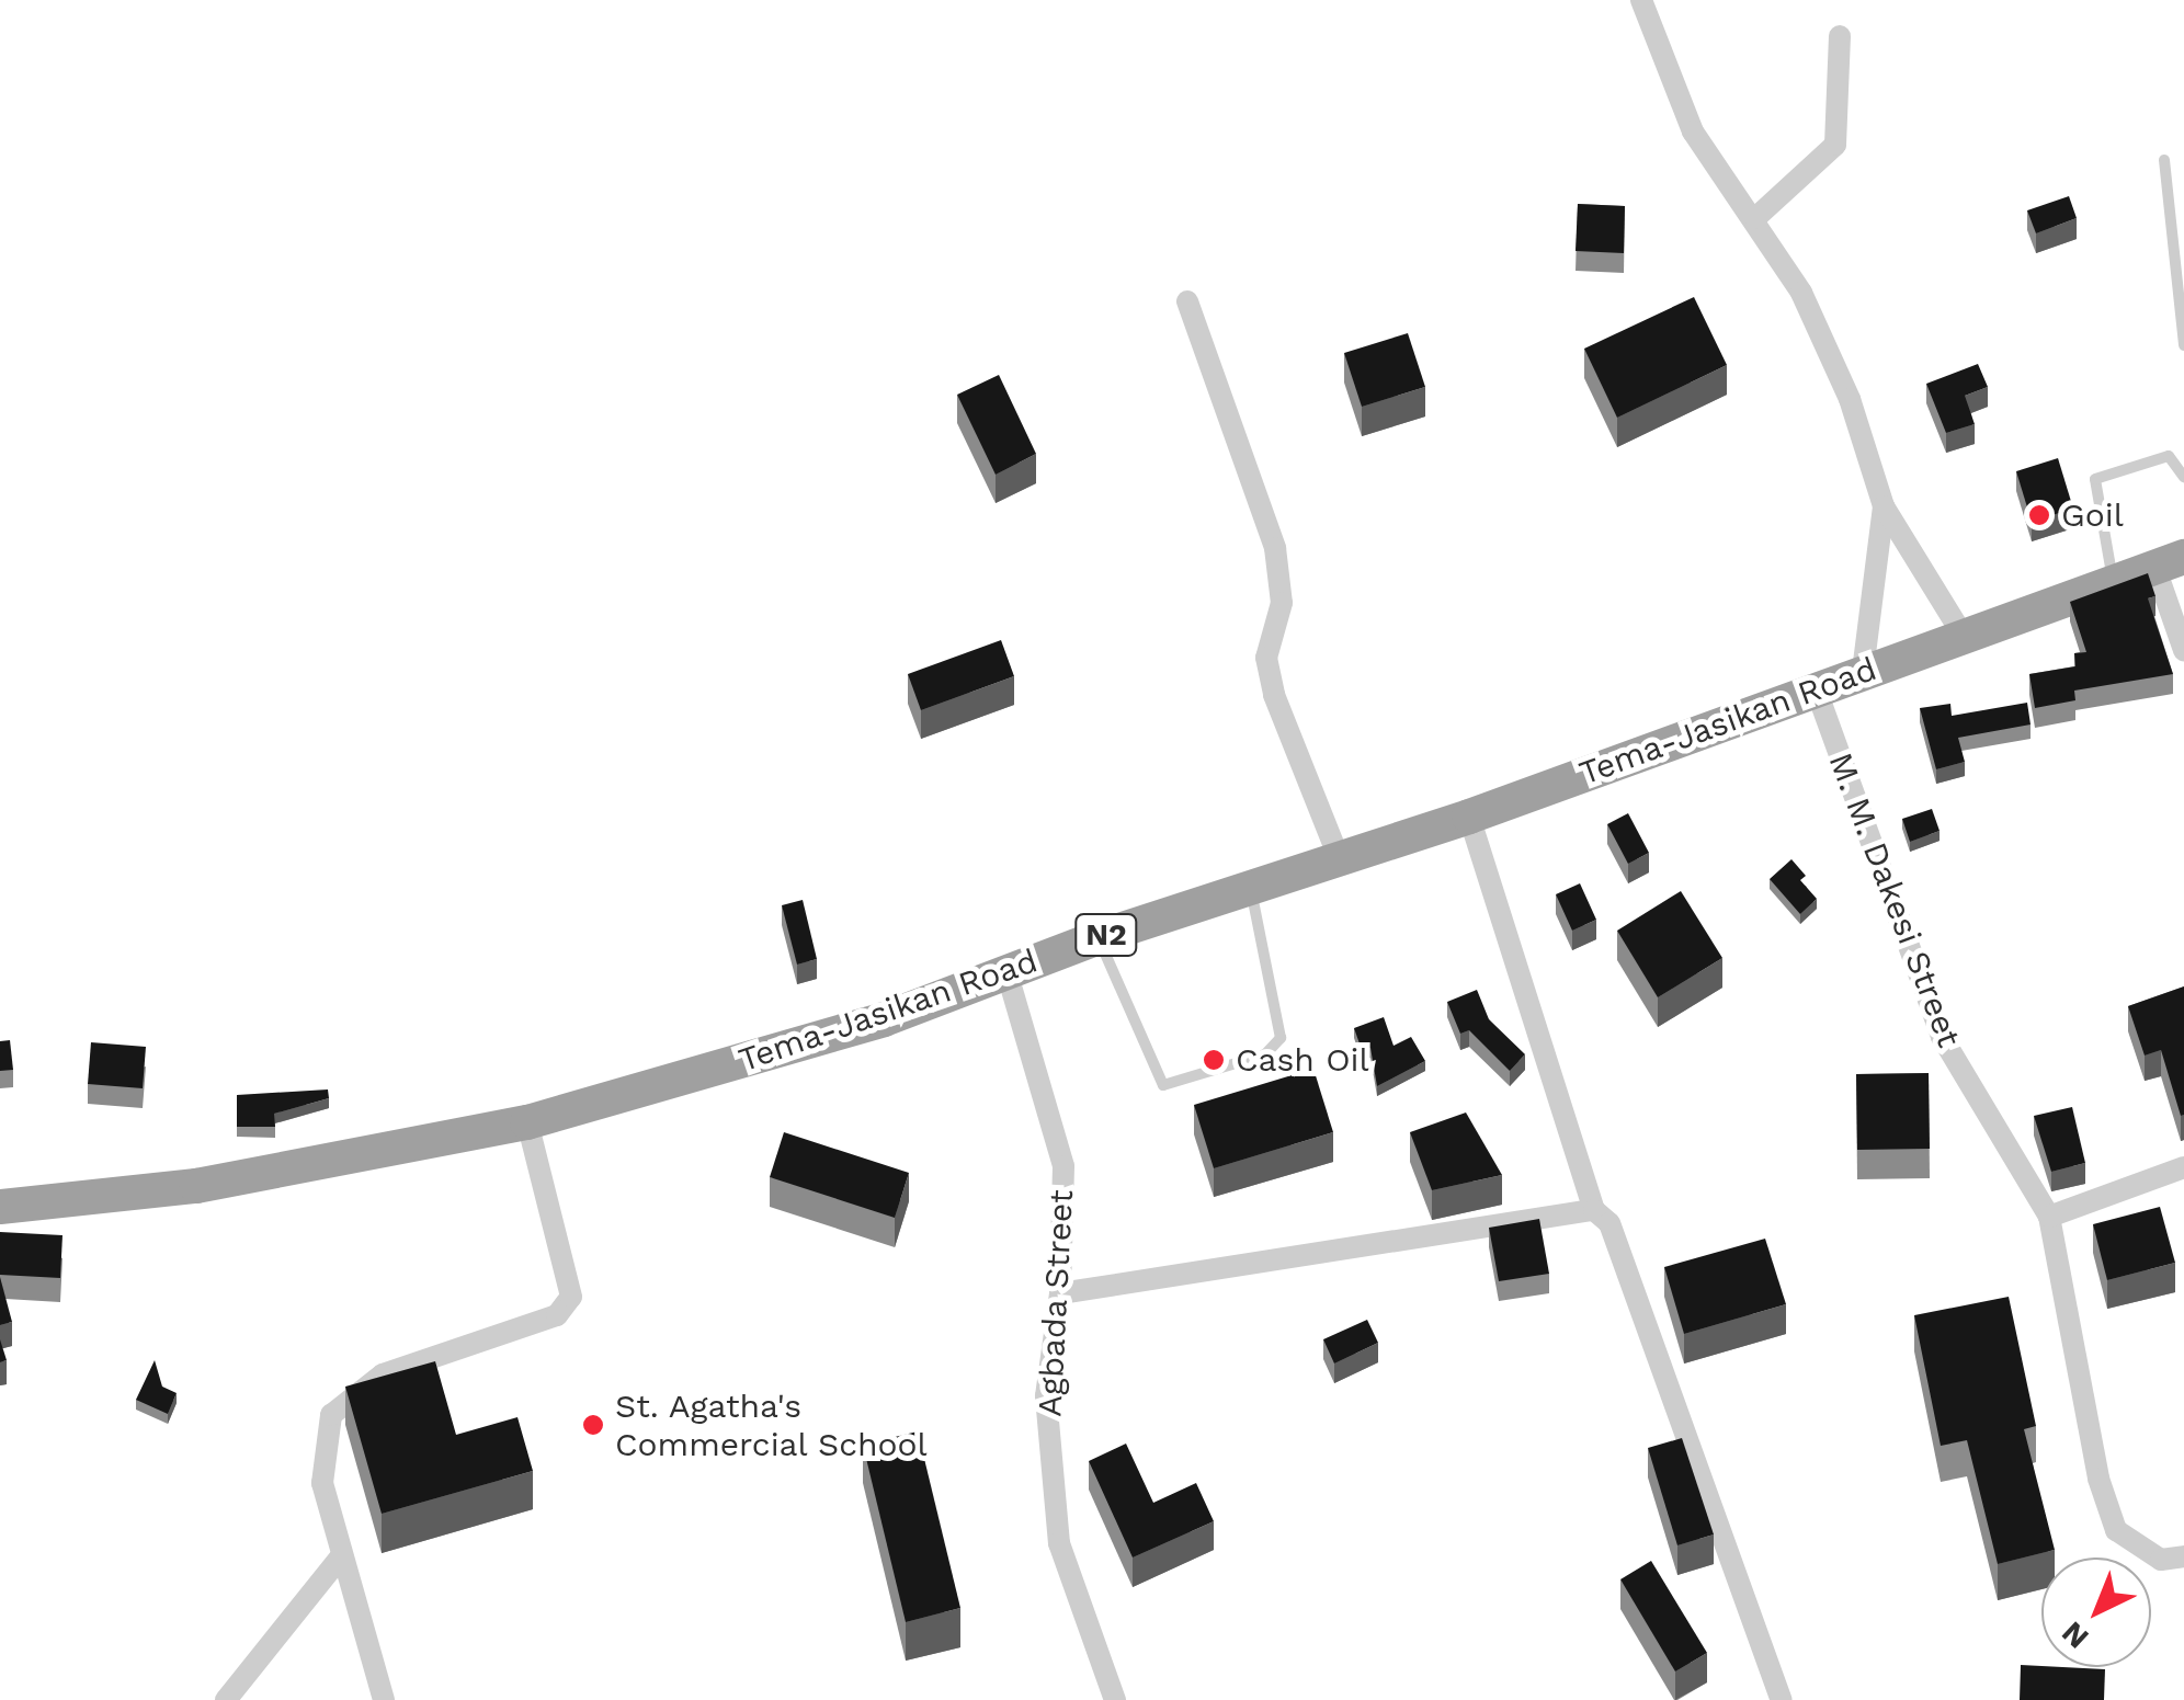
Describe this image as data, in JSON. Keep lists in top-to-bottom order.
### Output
{
  "streets": {
    "highway": ["Tema-Jasikan Road", "N2"],
    "street": ["M. M. Dakesi Street", "Agbada Street"]
  },
  "crossings": [
    ["Tema-Jasikan Road", "M. M. Dakesi Street"],
    ["Tema-Jasikan Road", "Agbada Street"]
  ],
  "places": ["Goil", "Cash Oil", "St. Agatha's Commercial School"],
  "north": "bottom left"
}
